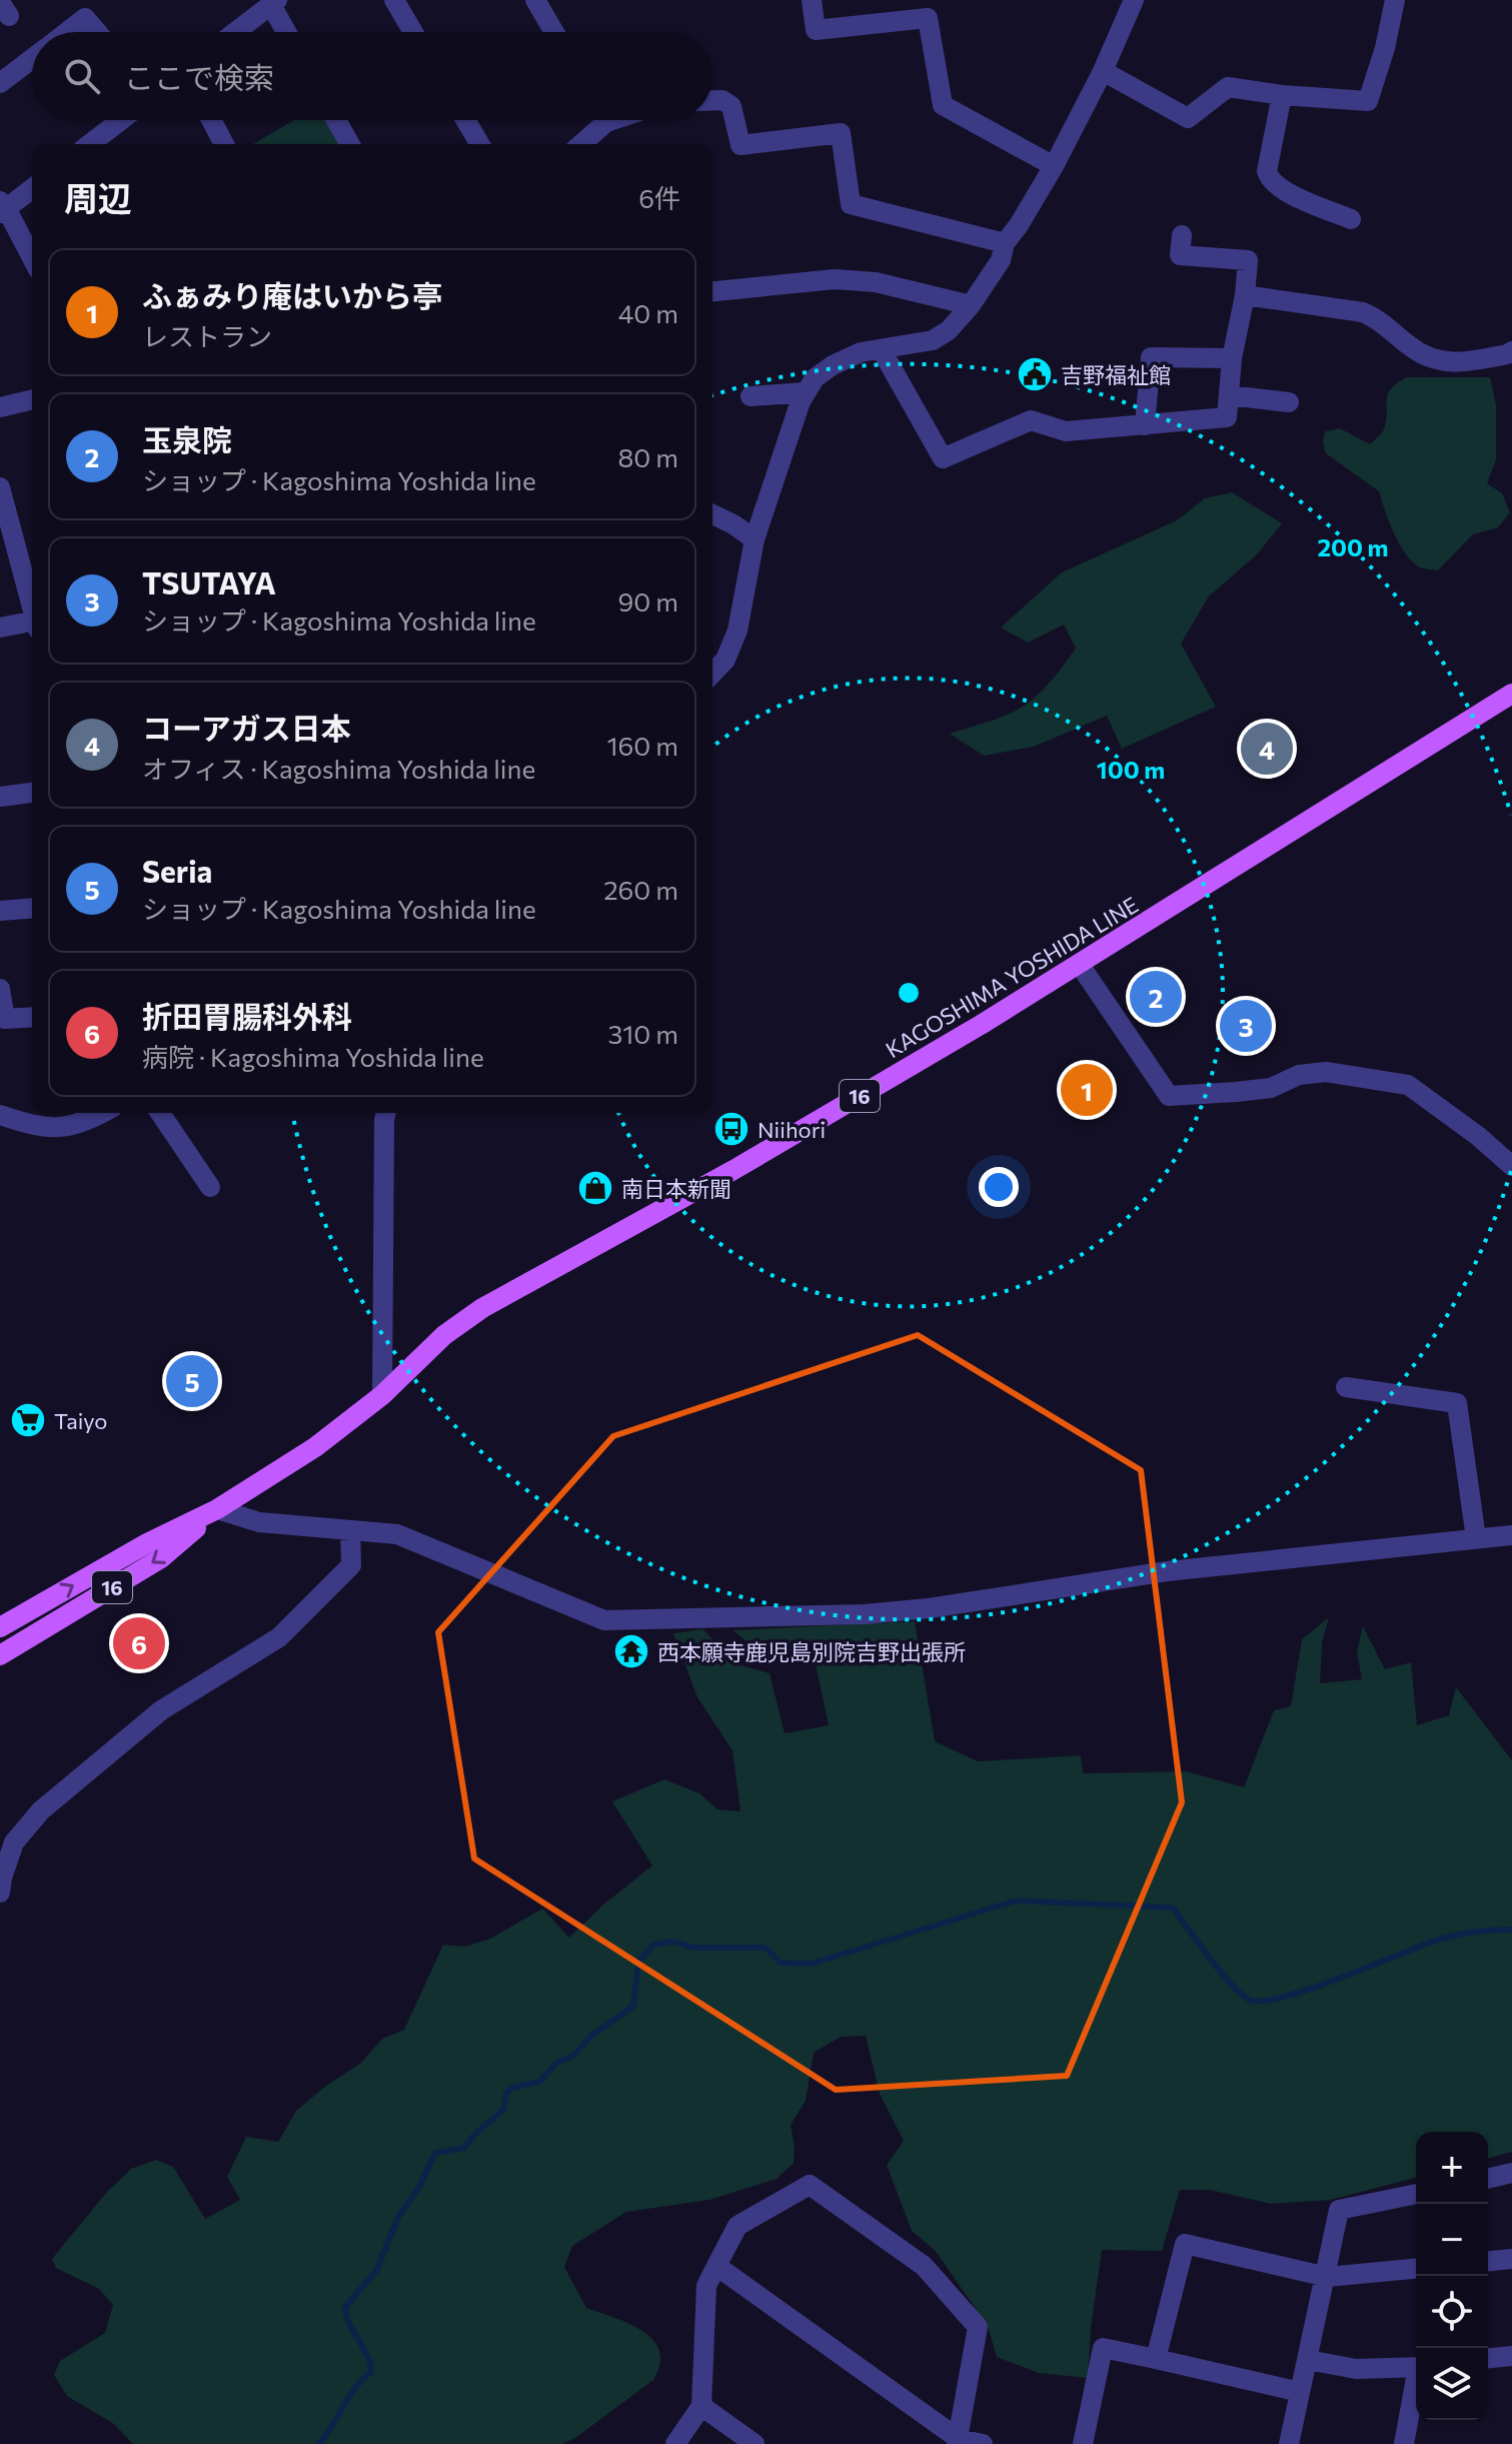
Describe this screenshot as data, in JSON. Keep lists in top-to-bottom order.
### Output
{
  "streets": {
    "main road": ["KAGOSHIMA YOSHIDA LINE", "16"]
  },
  "places": {
    "public building": ["吉野福祉館"],
    "bus stop": ["Niihori"],
    "shop": ["南日本新聞"],
    "supermarket": ["Taiyo"],
    "temple": ["西本願寺鹿児島別院吉野出張所"]
  },
  "page": {
    "search": "ここで検索",
    "heading": ["周辺", "6件"],
    "list": [
      {
        "mark": "1",
        "name": "ふぁみり庵はいから亭",
        "note": "レストラン",
        "value": "40 m"
      },
      {
        "mark": "2",
        "name": "玉泉院",
        "note": "ショップ · Kagoshima Yoshida line",
        "value": "80 m"
      },
      {
        "mark": "3",
        "name": "TSUTAYA",
        "note": "ショップ · Kagoshima Yoshida line",
        "value": "90 m"
      },
      {
        "mark": "4",
        "name": "コーアガス日本",
        "note": "オフィス · Kagoshima Yoshida line",
        "value": "160 m"
      },
      {
        "mark": "5",
        "name": "Seria",
        "note": "ショップ · Kagoshima Yoshida line",
        "value": "260 m"
      },
      {
        "mark": "6",
        "name": "折田胃腸科外科",
        "note": "病院 · Kagoshima Yoshida line",
        "value": "310 m"
      }
    ],
    "pins": [
      "4",
      "2",
      "3",
      "1",
      "5",
      "6"
    ],
    "map_buttons": ["+", "−"]
  },
  "rings": ["200 m", "100 m"]
}
